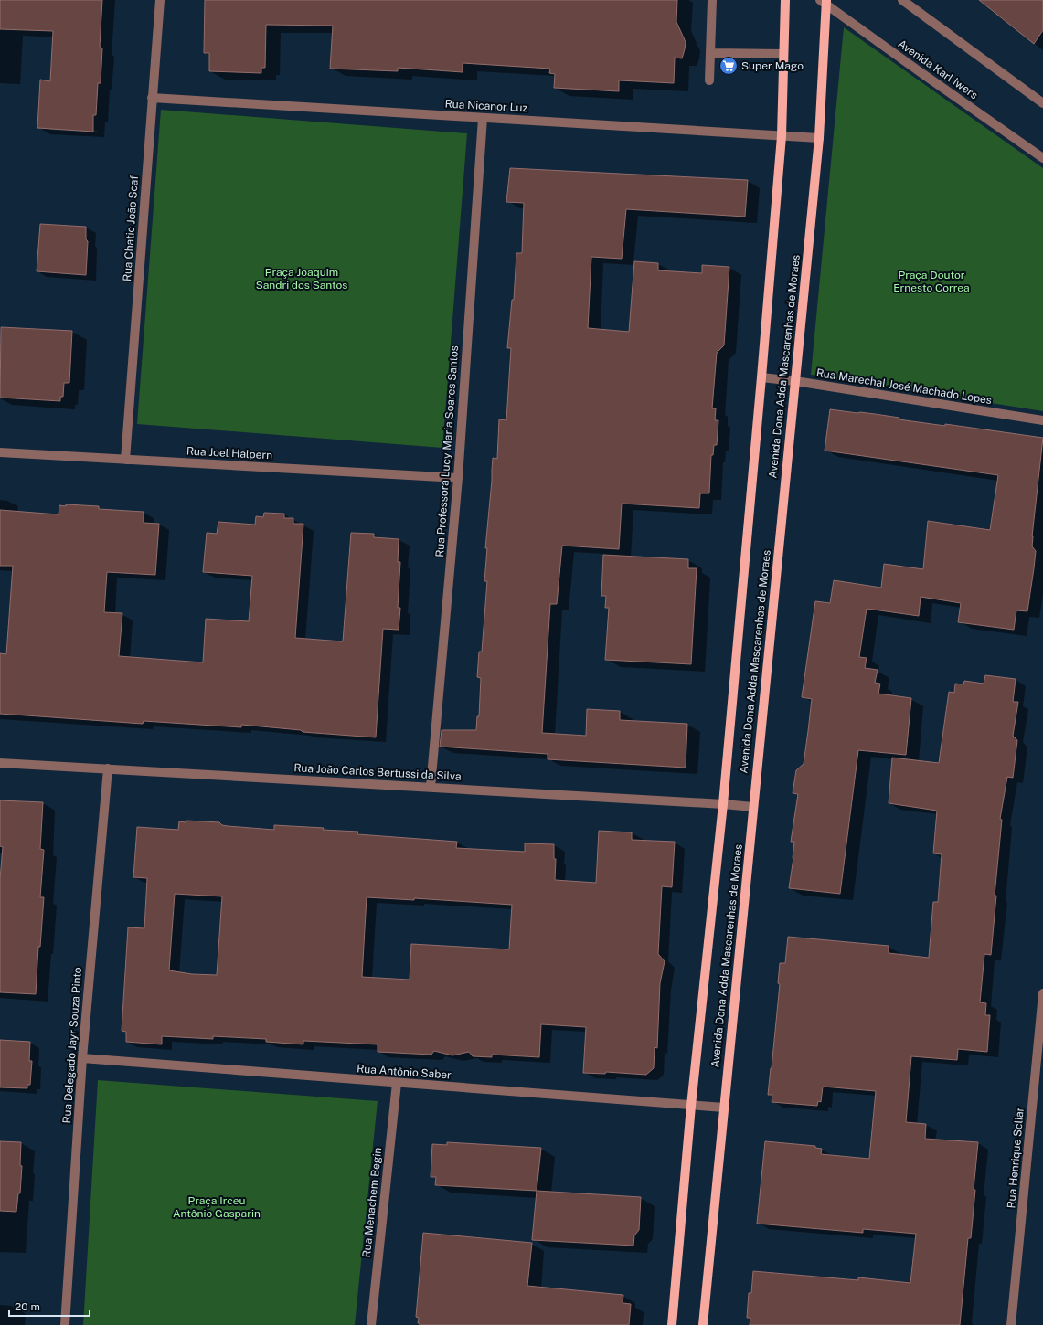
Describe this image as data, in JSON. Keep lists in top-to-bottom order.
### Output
{
  "streets": {
    "main road": ["Avenida Dona Adda Mascarenhas de Moraes"],
    "street": [
      "Avenida Karl Iwers",
      "Rua Nicanor Luz",
      "Rua Chatic João Scaf",
      "Rua Marechal José Machado Lopes",
      "Rua Professora Lucy Maria Soares Santos",
      "Rua Joel Halpern",
      "Rua João Carlos Bertussi da Silva",
      "Rua Delegado Jayr Souza Pinto",
      "Rua Antônio Saber",
      "Rua Henrique Scliar",
      "Rua Menachem Begin"
    ]
  },
  "crossings": [
    ["Avenida Karl Iwers", "Avenida Dona Adda Mascarenhas de Moraes"],
    ["Rua Nicanor Luz", "Rua Chatic João Scaf"],
    ["Rua Nicanor Luz", "Avenida Dona Adda Mascarenhas de Moraes"],
    ["Rua Nicanor Luz", "Rua Professora Lucy Maria Soares Santos"],
    ["Rua Chatic João Scaf", "Rua Joel Halpern"],
    ["Avenida Dona Adda Mascarenhas de Moraes", "Rua Marechal José Machado Lopes"],
    ["Avenida Dona Adda Mascarenhas de Moraes", "Rua João Carlos Bertussi da Silva"],
    ["Avenida Dona Adda Mascarenhas de Moraes", "Rua Antônio Saber"],
    ["Rua Professora Lucy Maria Soares Santos", "Rua Joel Halpern"],
    ["Rua Professora Lucy Maria Soares Santos", "Rua João Carlos Bertussi da Silva"],
    ["Rua João Carlos Bertussi da Silva", "Rua Delegado Jayr Souza Pinto"],
    ["Rua Delegado Jayr Souza Pinto", "Rua Antônio Saber"],
    ["Rua Antônio Saber", "Rua Menachem Begin"]
  ],
  "parks": ["Praça Joaquim Sandri dos Santos", "Praça Doutor Ernesto Correa", "Praça Irceu Antônio Gasparin"],
  "places": {
    "supermarket": ["Super Mago"]
  },
  "scale_bar": "20 m"
}
